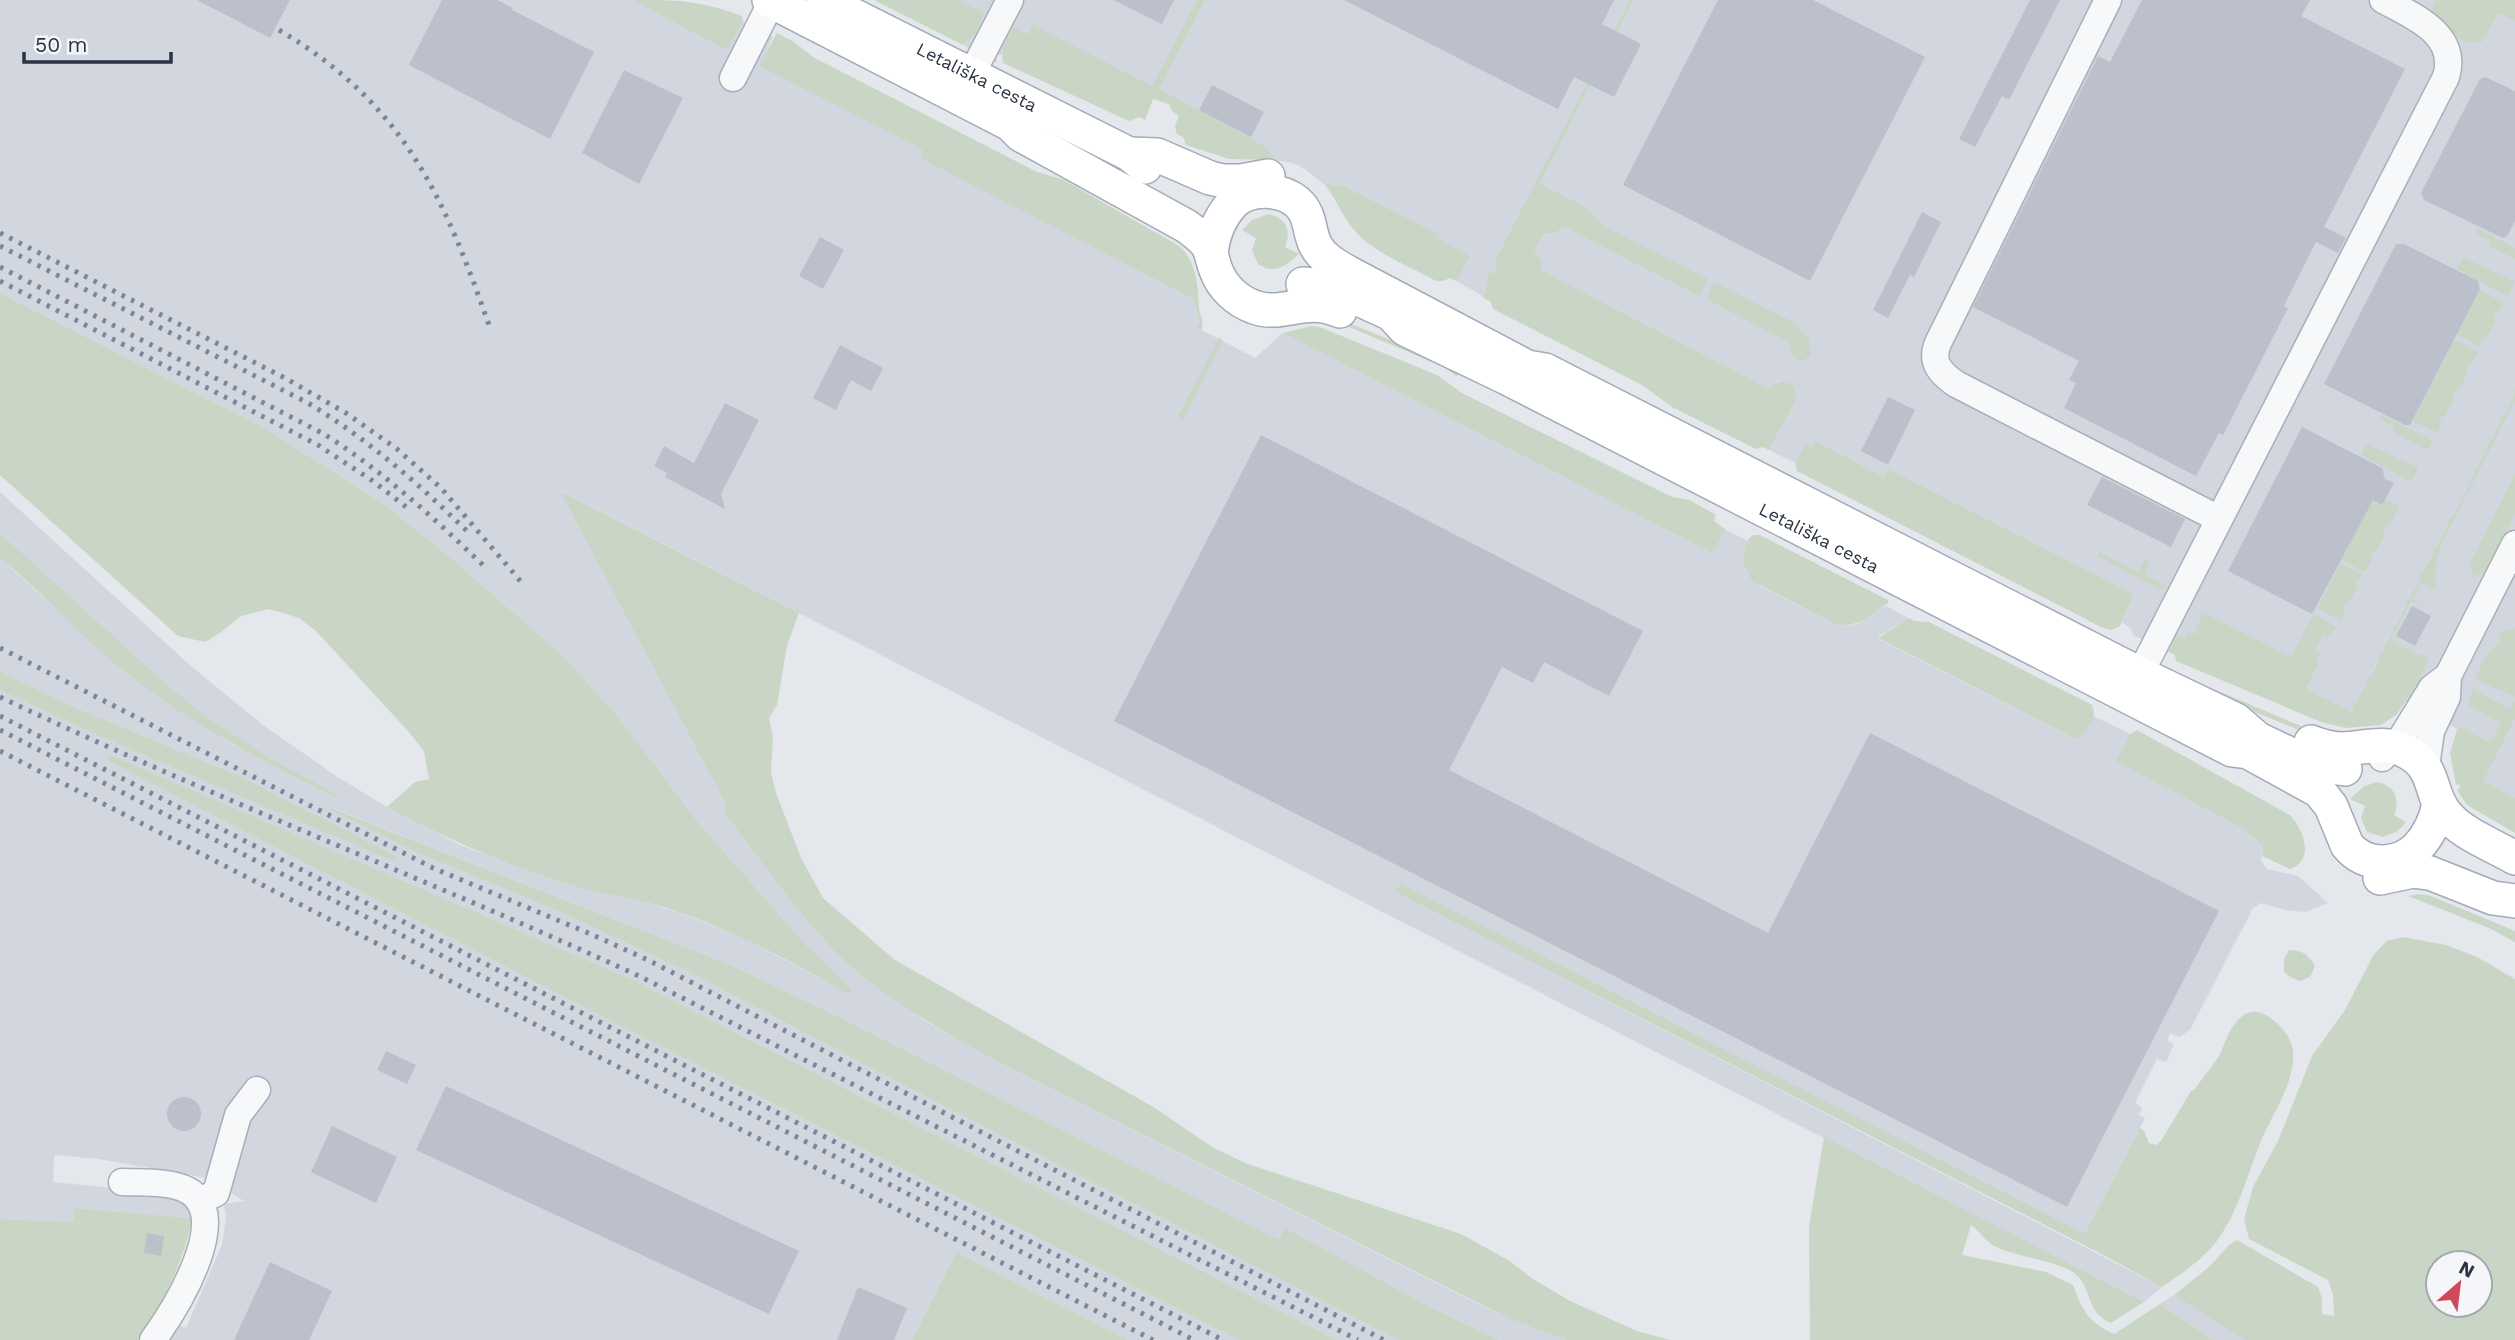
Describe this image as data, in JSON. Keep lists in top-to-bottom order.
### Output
{
  "streets": {
    "main road": ["Letališka cesta"]
  },
  "scale_bar": "50 m",
  "north": "top right"
}
